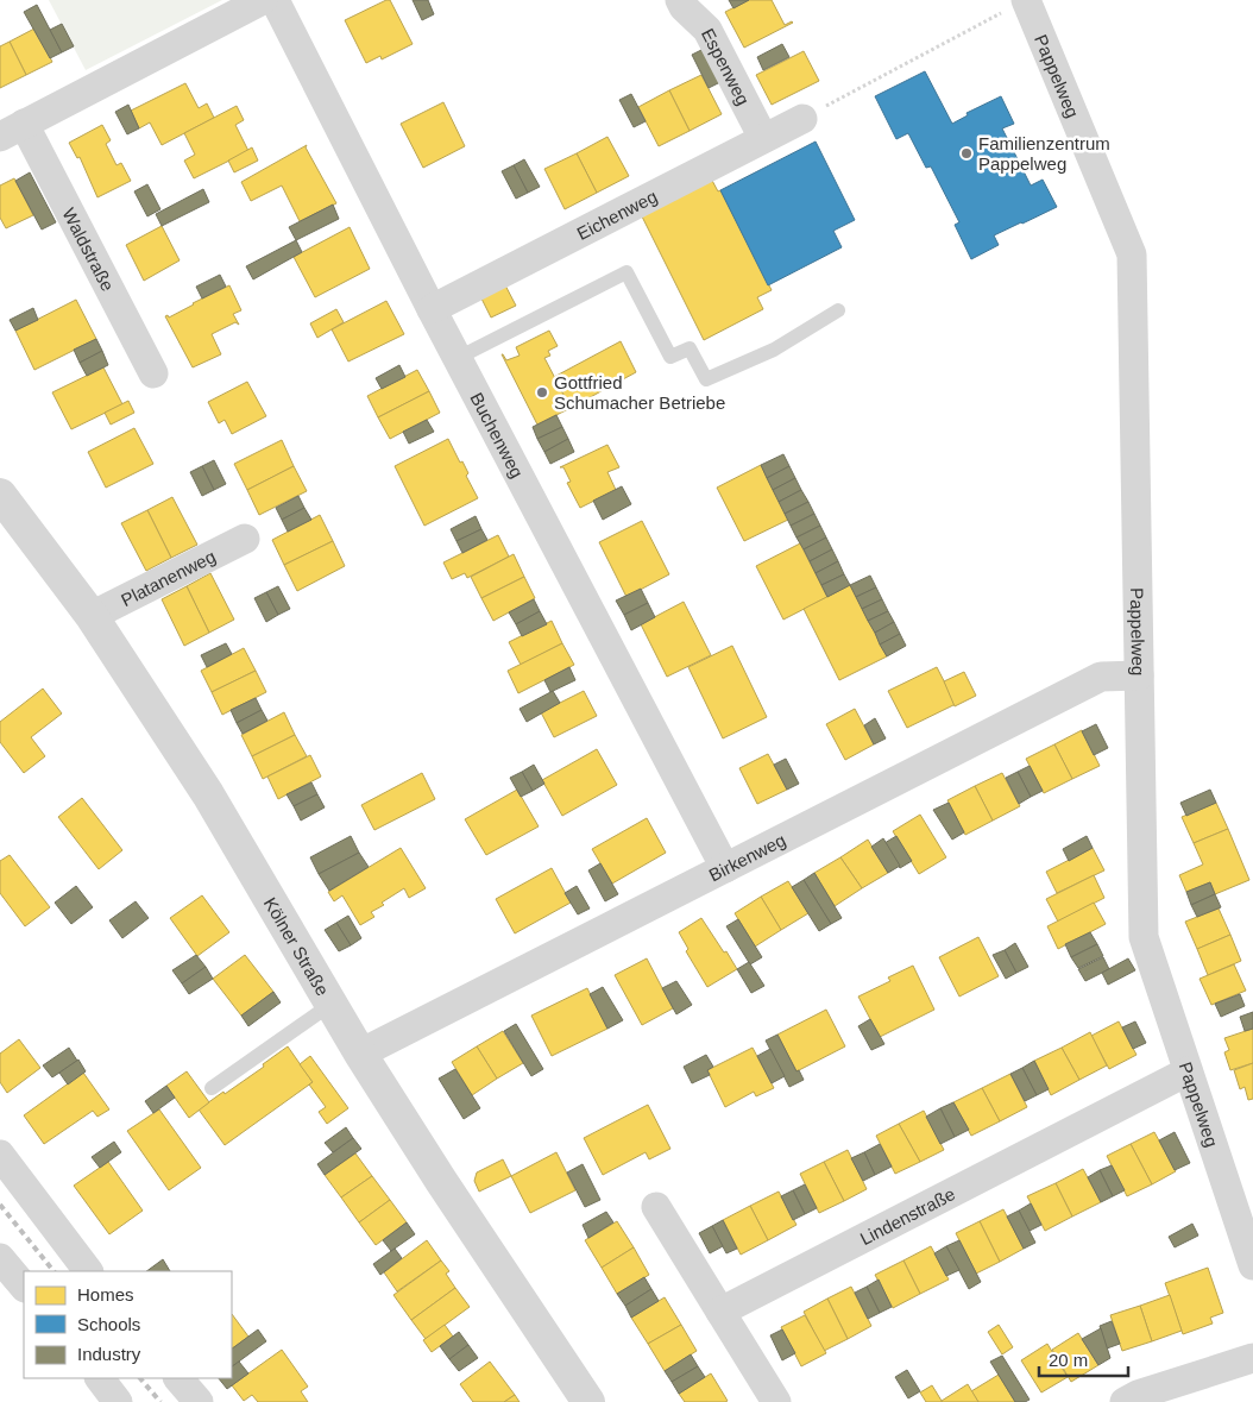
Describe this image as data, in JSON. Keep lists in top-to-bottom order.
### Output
{
  "streets": {
    "street": [
      "Espenweg",
      "Pappelweg",
      "Eichenweg",
      "Waldstraße",
      "Buchenweg",
      "Platanenweg",
      "Birkenweg",
      "Kölner Straße",
      "Lindenstraße"
    ]
  },
  "crossings": [
    ["Espenweg", "Eichenweg"],
    ["Pappelweg", "Birkenweg"],
    ["Pappelweg", "Lindenstraße"],
    ["Eichenweg", "Buchenweg"],
    ["Buchenweg", "Birkenweg"],
    ["Platanenweg", "Kölner Straße"],
    ["Birkenweg", "Kölner Straße"]
  ],
  "places": ["Familienzentrum Pappelweg", "Gottfried Schumacher Betriebe"],
  "legend": ["Homes", "Schools", "Industry"],
  "scale_bar": "20 m"
}
